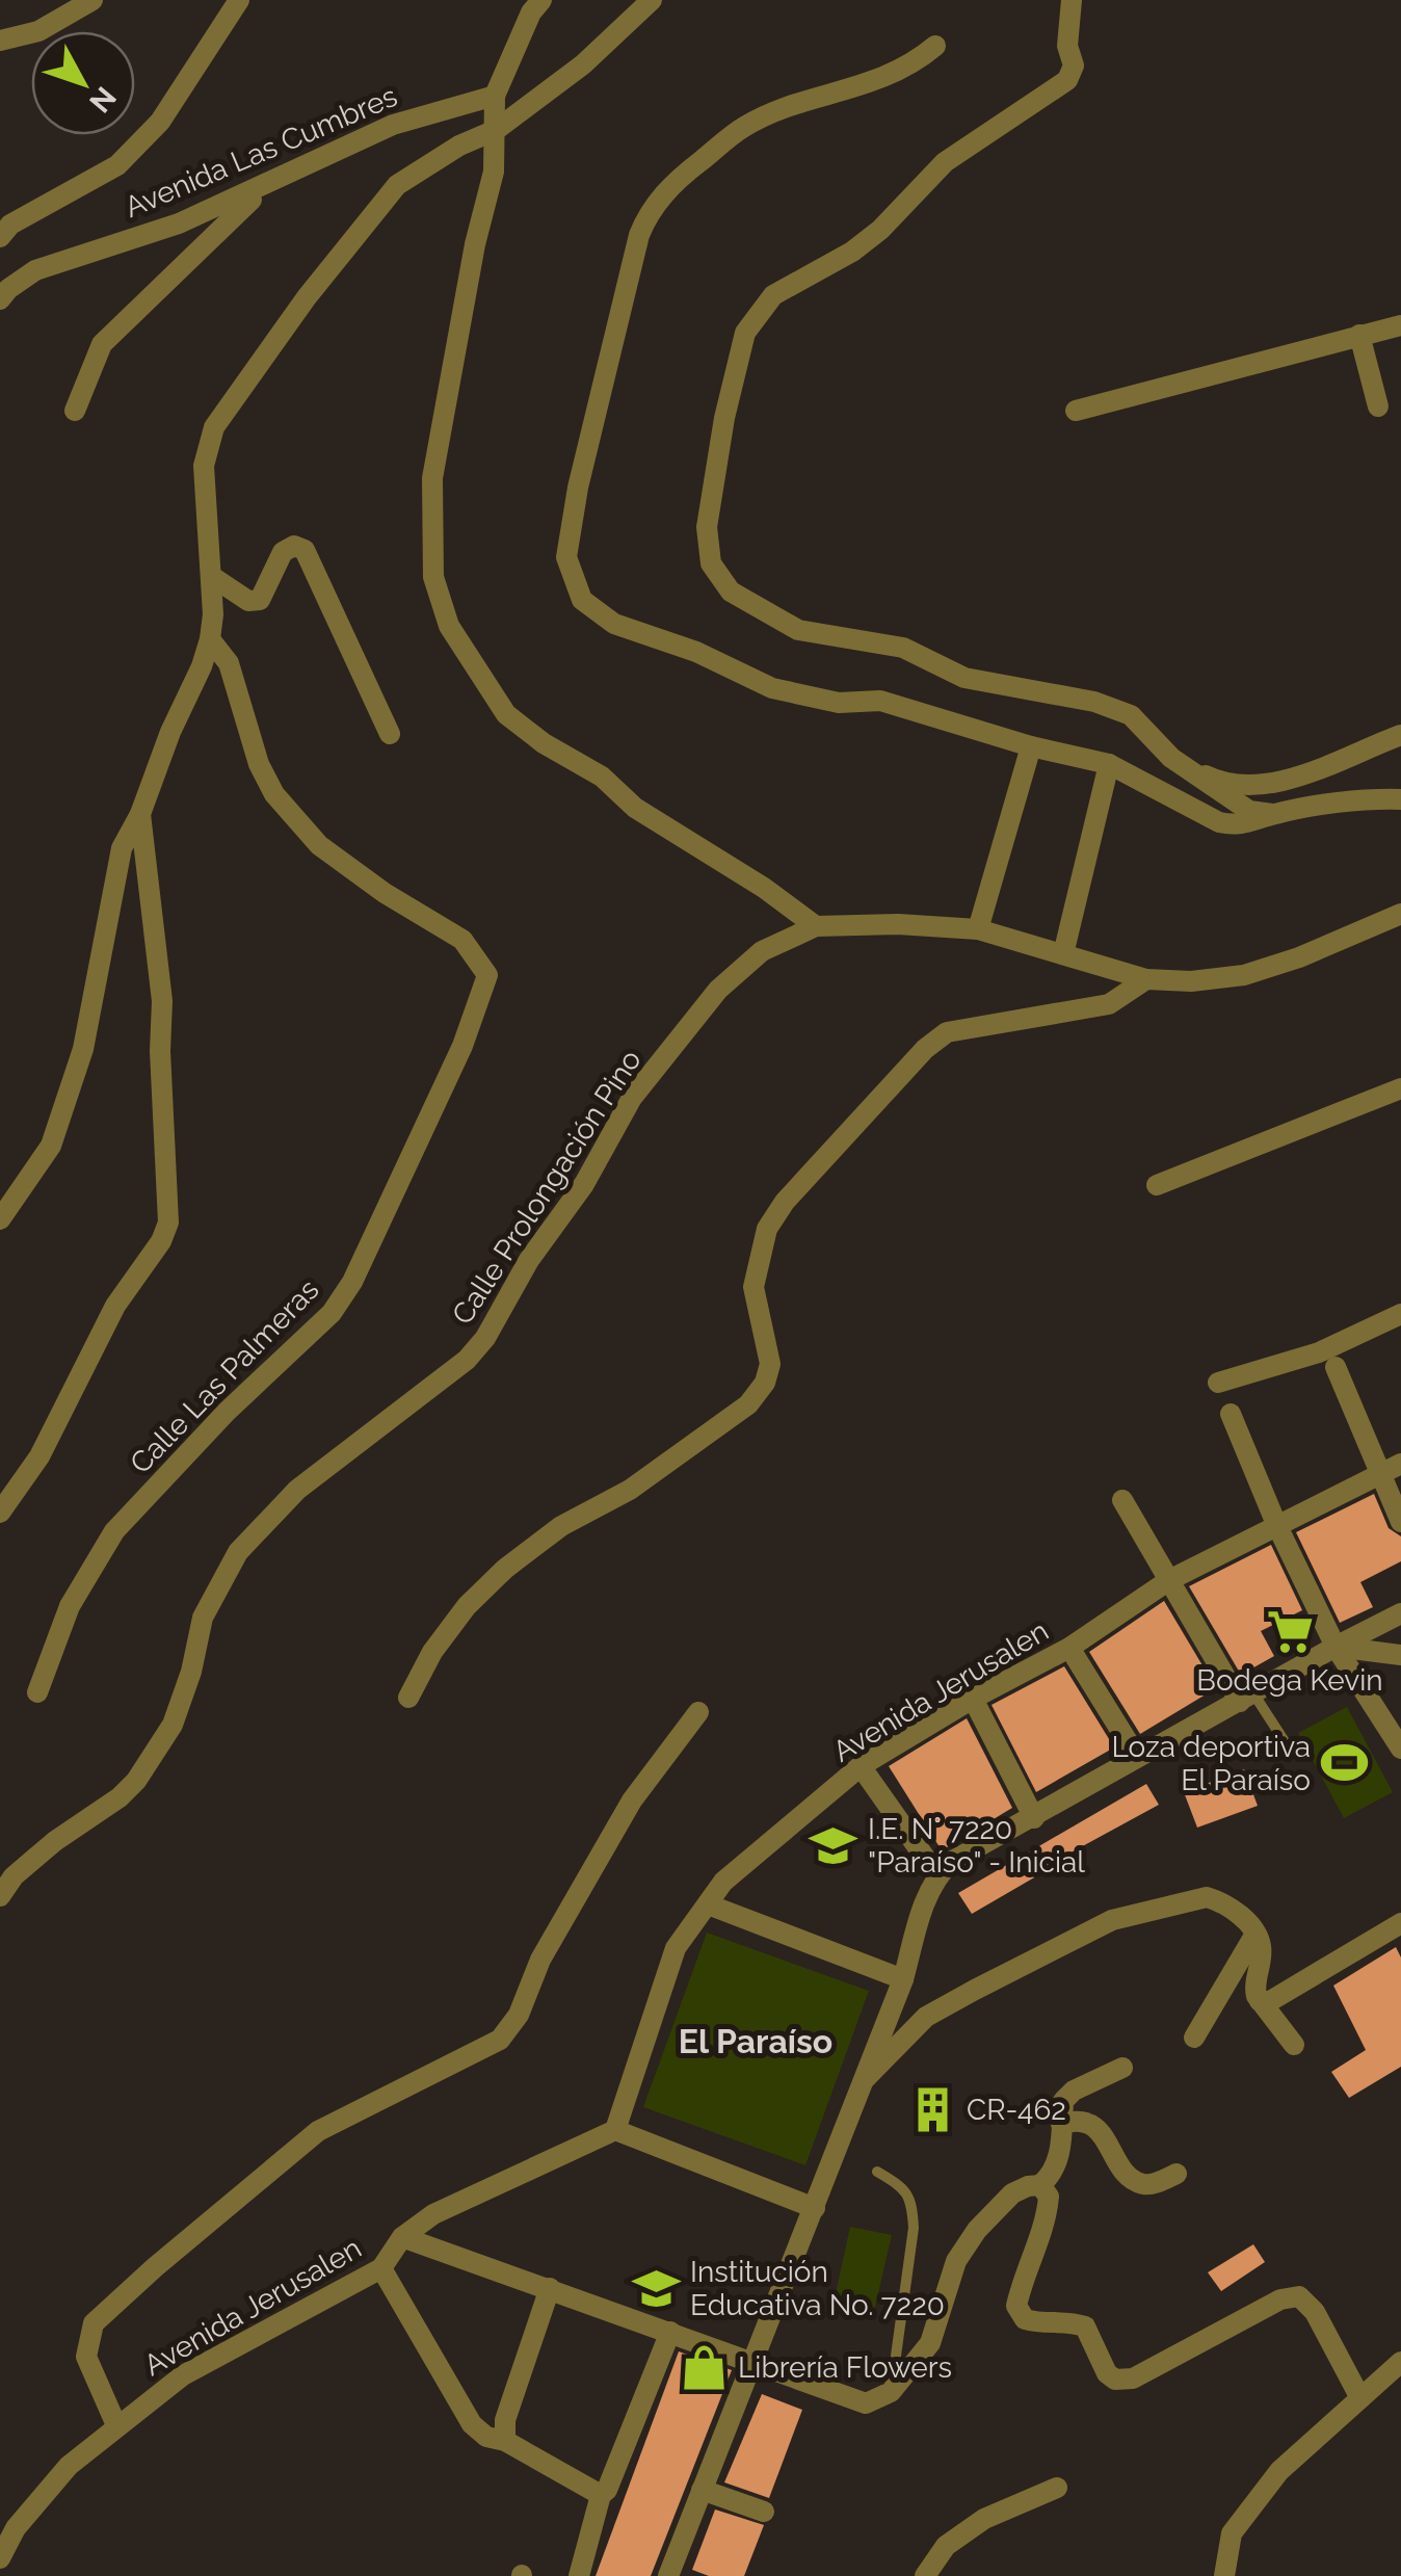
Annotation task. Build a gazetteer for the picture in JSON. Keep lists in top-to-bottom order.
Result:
{
  "streets": {
    "street": [
      "Avenida Las Cumbres",
      "Calle Prolongación Pino",
      "Calle Las Palmeras",
      "Avenida Jerusalen"
    ]
  },
  "districts": ["El Paraíso"],
  "places": {
    "supermarket": ["Bodega Kevin"],
    "sports": ["Loza deportiva El Paraíso"],
    "school or university": ["I.E. N° 7220 \"Paraíso\" - Inicial", "Institución Educativa No. 7220"],
    "building": ["CR-462"],
    "shop": ["Librería Flowers"]
  },
  "north": "bottom right"
}
